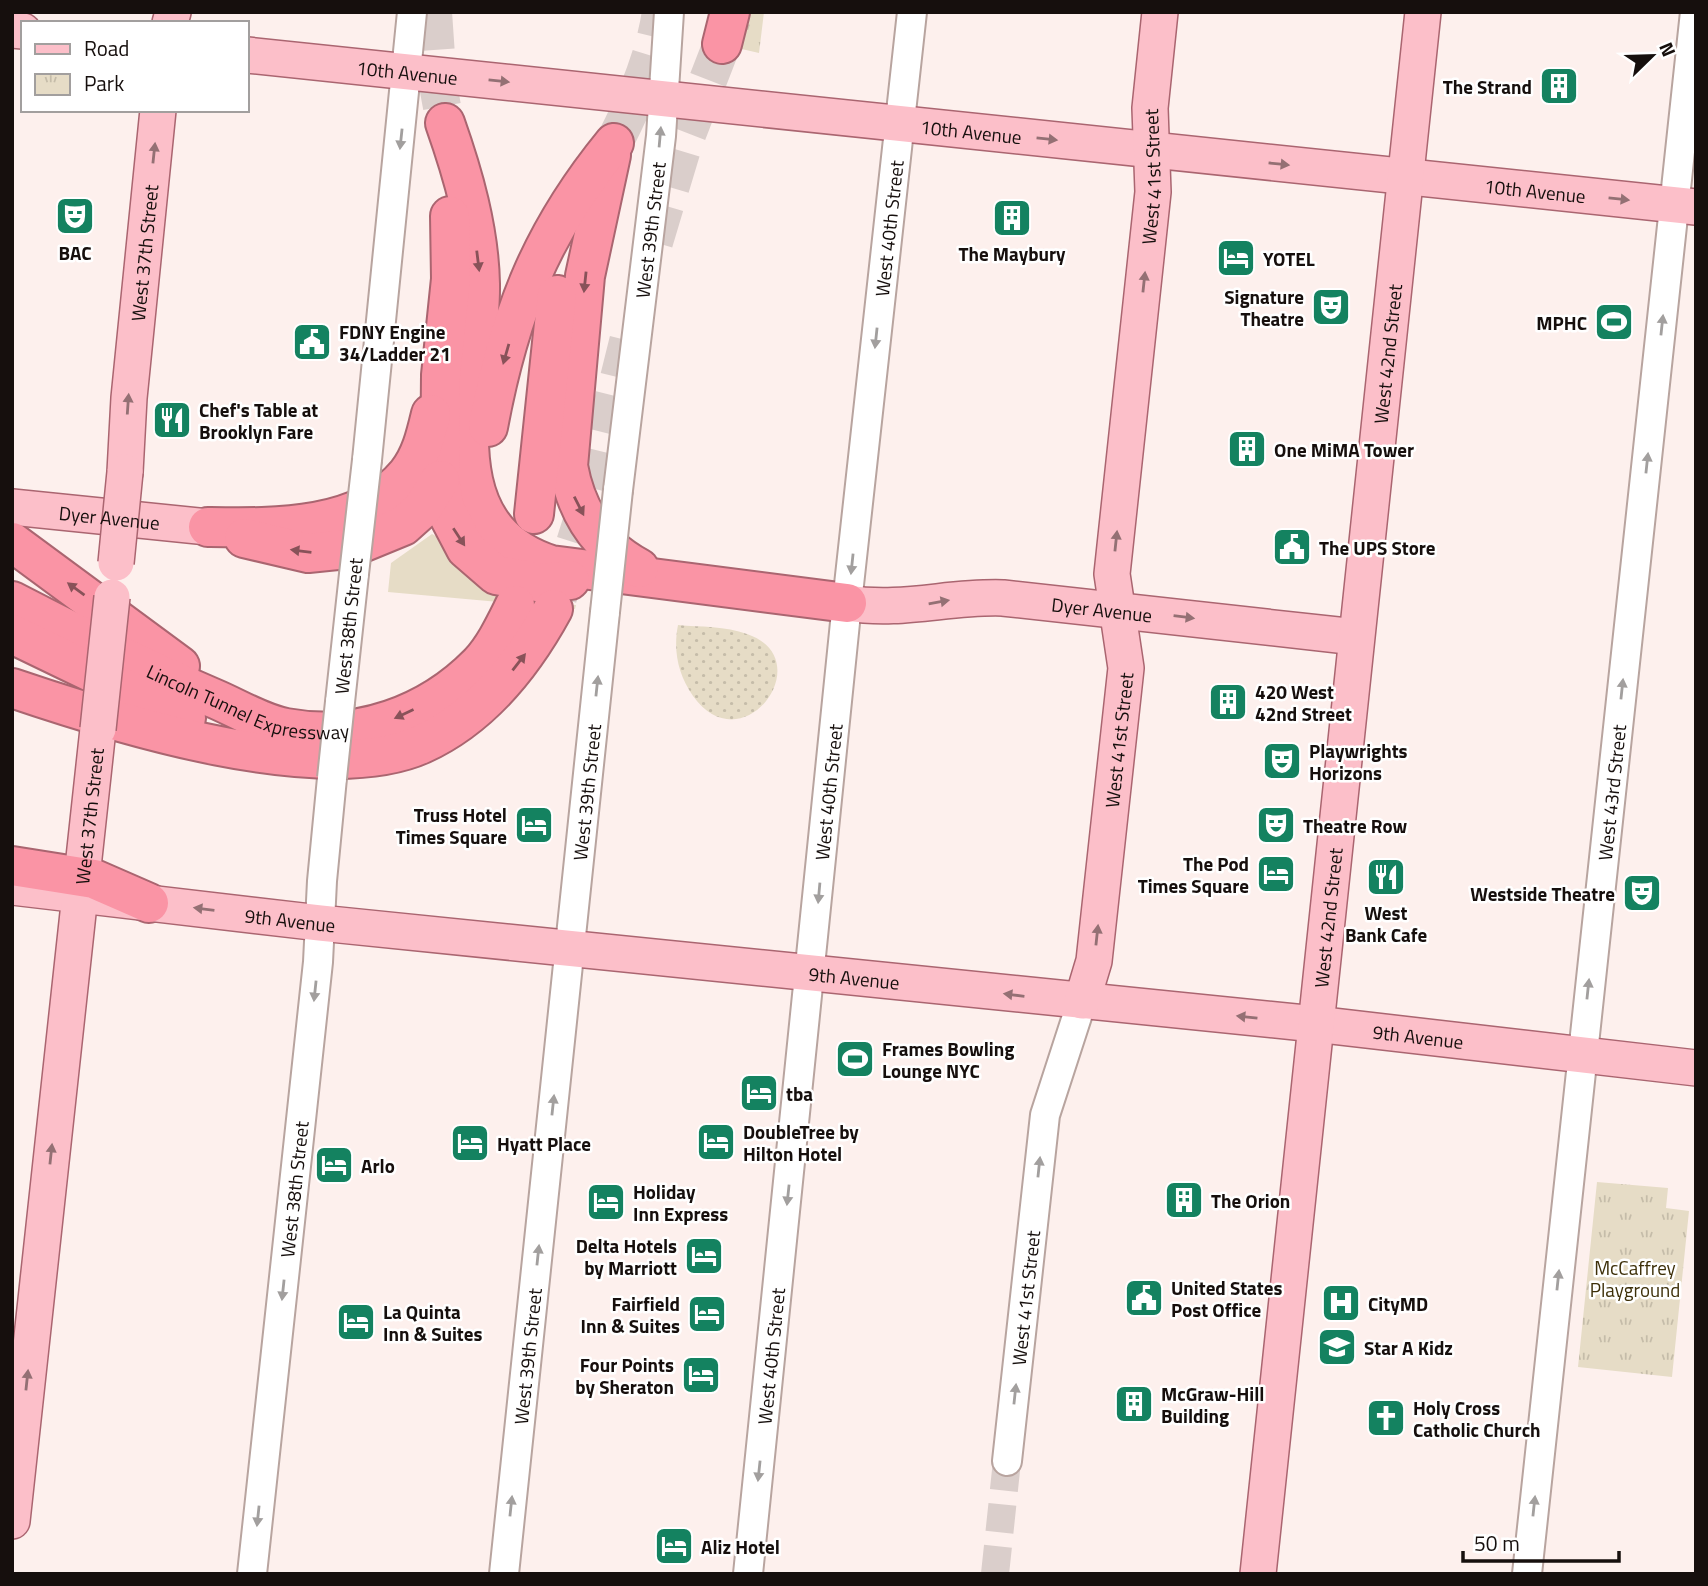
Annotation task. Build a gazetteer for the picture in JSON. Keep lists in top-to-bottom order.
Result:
{
  "streets": {
    "highway": ["Lincoln Tunnel Expressway"],
    "main road": [
      "10th Avenue",
      "West 41st Street",
      "West 37th Street",
      "West 42nd Street",
      "Dyer Avenue",
      "9th Avenue"
    ],
    "street": [
      "West 39th Street",
      "West 40th Street",
      "West 38th Street",
      "West 43rd Street"
    ]
  },
  "crossings": [
    ["10th Avenue", "West 41st Street"],
    ["10th Avenue", "West 39th Street"],
    ["10th Avenue", "West 40th Street"],
    ["10th Avenue", "West 42nd Street"],
    ["10th Avenue", "West 38th Street"],
    ["10th Avenue", "West 43rd Street"],
    ["West 41st Street", "Dyer Avenue"],
    ["West 41st Street", "9th Avenue"],
    ["West 39th Street", "9th Avenue"],
    ["West 40th Street", "Dyer Avenue"],
    ["West 40th Street", "9th Avenue"],
    ["West 42nd Street", "Dyer Avenue"],
    ["West 42nd Street", "9th Avenue"],
    ["West 38th Street", "9th Avenue"],
    ["West 43rd Street", "9th Avenue"]
  ],
  "one_way": [
    "10th Avenue",
    "West 41st Street",
    "West 39th Street",
    "West 40th Street",
    "West 37th Street",
    "Dyer Avenue",
    "West 38th Street",
    "West 43rd Street",
    "9th Avenue"
  ],
  "parks": ["McCaffrey Playground"],
  "places": {
    "building": [
      "The Strand",
      "The Maybury",
      "One MiMA Tower",
      "420 West 42nd Street",
      "The Orion",
      "McGraw-Hill Building"
    ],
    "theatre": [
      "BAC",
      "Signature Theatre",
      "Playwrights Horizons",
      "Theatre Row",
      "Westside Theatre"
    ],
    "hotel": [
      "YOTEL",
      "Truss Hotel Times Square",
      "The Pod Times Square",
      "tba",
      "DoubleTree by Hilton Hotel",
      "Hyatt Place",
      "Arlo",
      "Holiday Inn Express",
      "Delta Hotels by Marriott",
      "Fairfield Inn & Suites",
      "La Quinta Inn & Suites",
      "Four Points by Sheraton",
      "Aliz Hotel"
    ],
    "sports": ["MPHC", "Frames Bowling Lounge NYC"],
    "public building": ["FDNY Engine 34/Ladder 21", "The UPS Store", "United States Post Office"],
    "restaurant": ["Chef's Table at Brooklyn Fare", "West Bank Cafe"],
    "hospital": ["CityMD"],
    "school or university": ["Star A Kidz"],
    "church": ["Holy Cross Catholic Church"]
  },
  "legend": ["Road", "Park"],
  "scale_bar": "50 m",
  "north": "top right"
}
